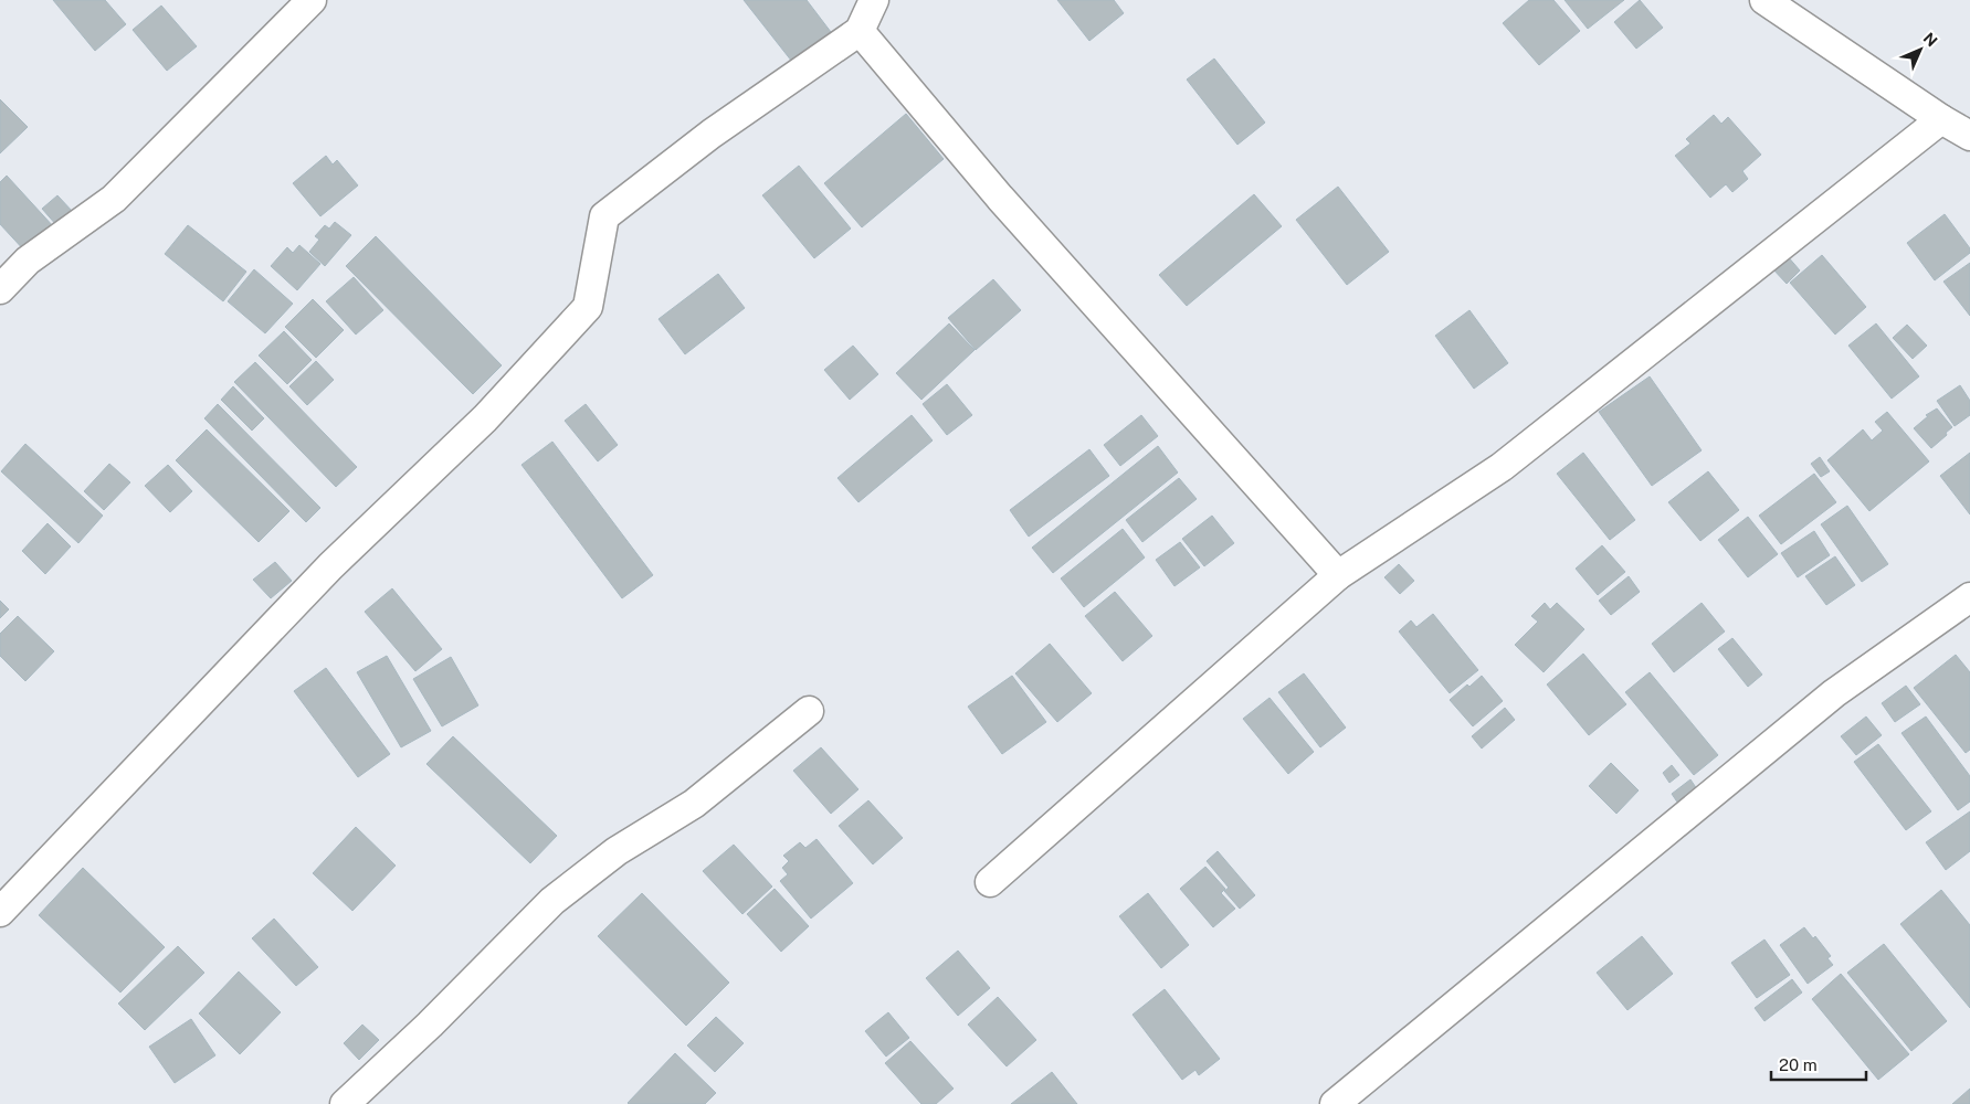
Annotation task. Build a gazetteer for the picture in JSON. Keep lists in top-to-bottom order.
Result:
{
  "scale_bar": "20 m",
  "north": "top right"
}
